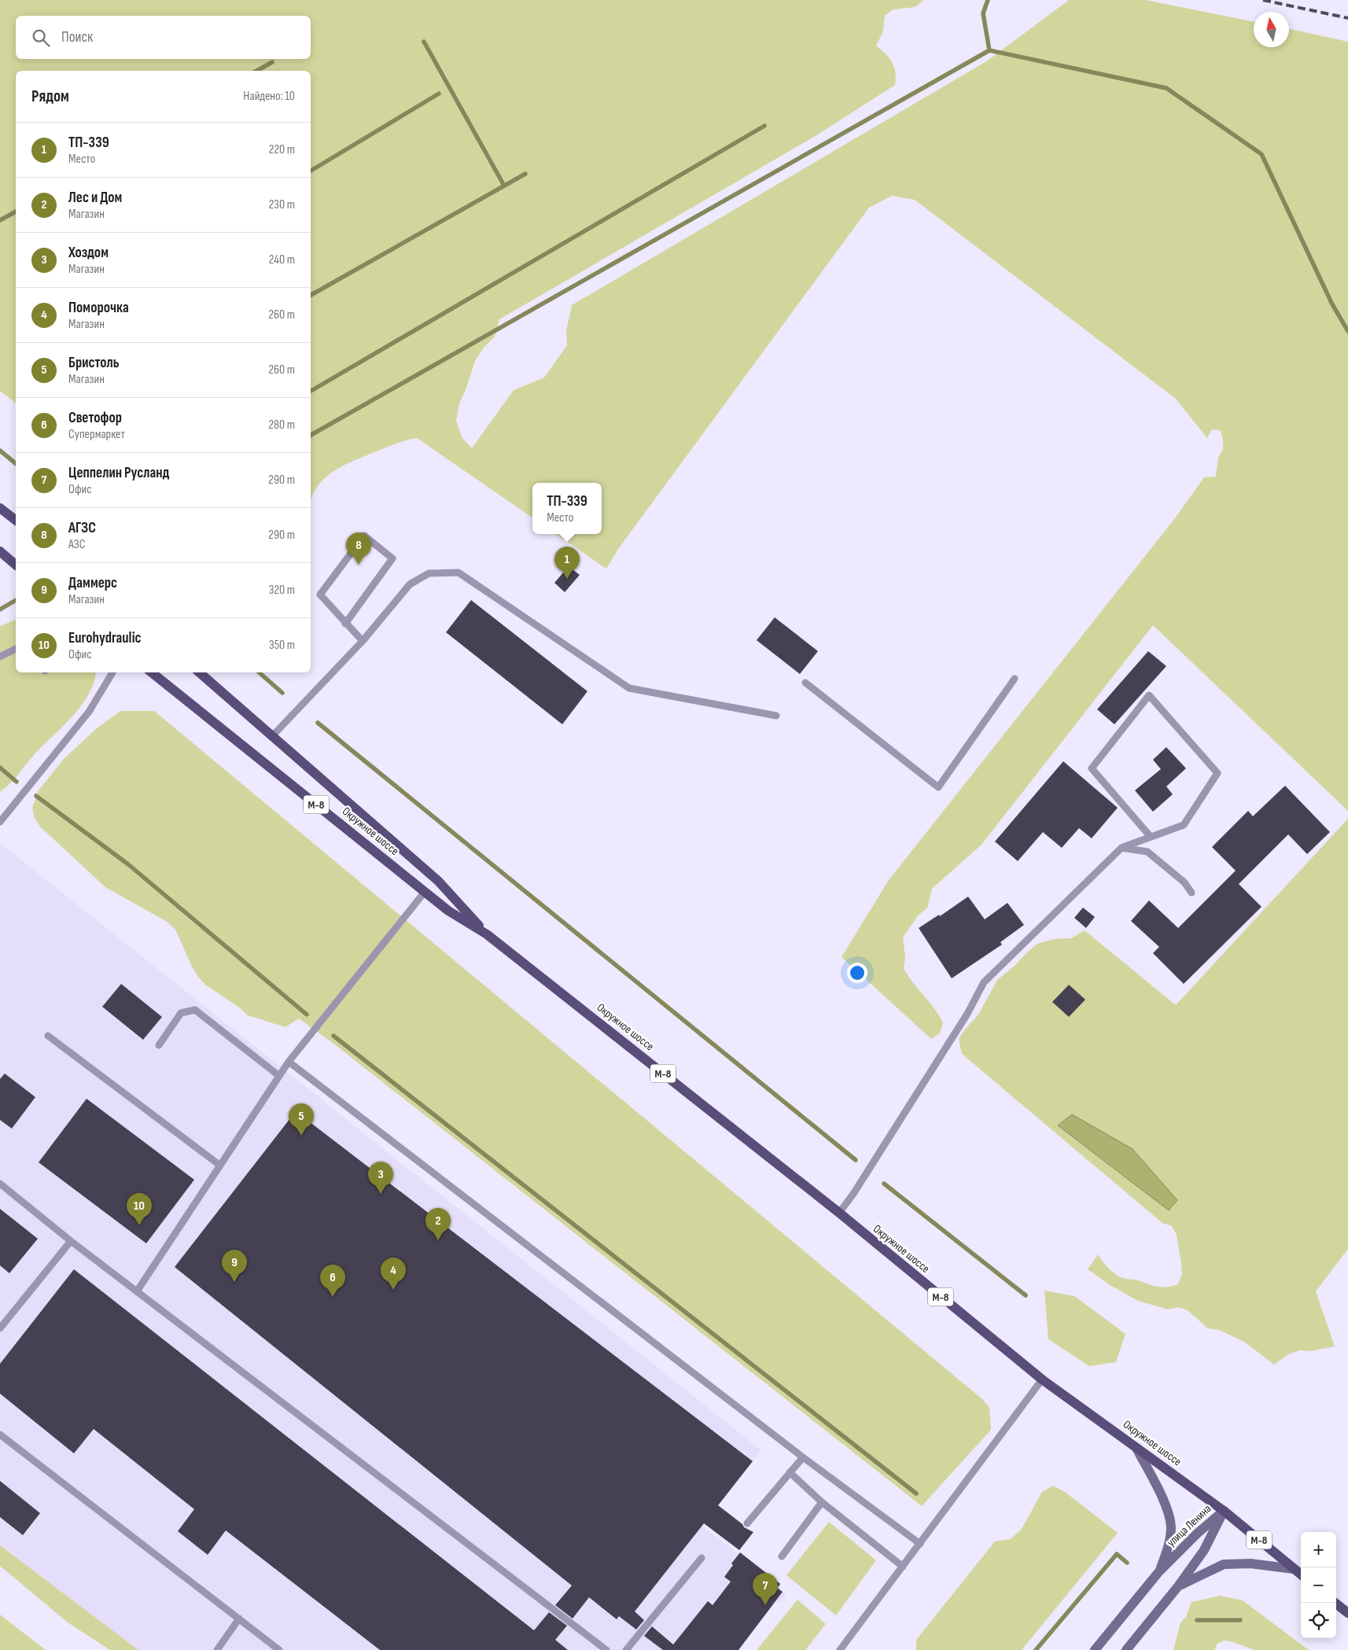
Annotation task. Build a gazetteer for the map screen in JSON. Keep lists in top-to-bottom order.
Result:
{
  "streets": {
    "main road": ["М-8", "Окружное шоссе", "улица Ленина"]
  },
  "crossings": [
    ["Окружное шоссе", "улица Ленина"]
  ],
  "north": "top",
  "page": {
    "search": "Поиск",
    "heading": ["Рядом", "Найдено: 10"],
    "list": [
      {
        "mark": "1",
        "name": "ТП-339",
        "note": "Место",
        "value": "220 m"
      },
      {
        "mark": "2",
        "name": "Лес и Дом",
        "note": "Магазин",
        "value": "230 m"
      },
      {
        "mark": "3",
        "name": "Хоздом",
        "note": "Магазин",
        "value": "240 m"
      },
      {
        "mark": "4",
        "name": "Поморочка",
        "note": "Магазин",
        "value": "260 m"
      },
      {
        "mark": "5",
        "name": "Бристоль",
        "note": "Магазин",
        "value": "260 m"
      },
      {
        "mark": "6",
        "name": "Светофор",
        "note": "Супермаркет",
        "value": "280 m"
      },
      {
        "mark": "7",
        "name": "Цеппелин Русланд",
        "note": "Офис",
        "value": "290 m"
      },
      {
        "mark": "8",
        "name": "АГЗС",
        "note": "АЗС",
        "value": "290 m"
      },
      {
        "mark": "9",
        "name": "Даммерс",
        "note": "Магазин",
        "value": "320 m"
      },
      {
        "mark": "10",
        "name": "Eurohydraulic",
        "note": "Офис",
        "value": "350 m"
      }
    ],
    "popup": ["ТП-339", "Место"],
    "pins": [
      "8",
      "1",
      "5",
      "3",
      "10",
      "2",
      "9",
      "4",
      "6",
      "7"
    ],
    "map_buttons": ["+", "−"]
  }
}
